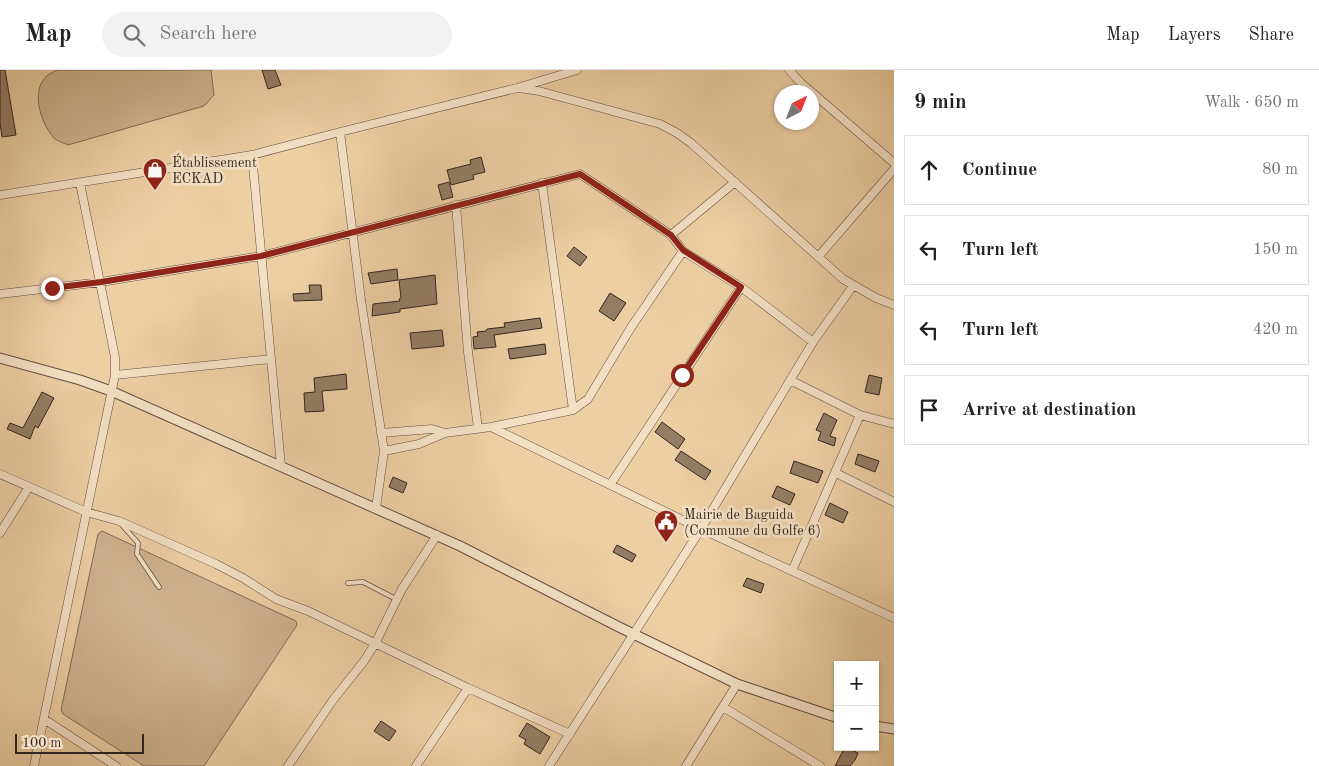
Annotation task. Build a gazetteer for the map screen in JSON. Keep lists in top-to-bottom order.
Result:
{
  "places": {
    "shop": ["Établissement ECKAD"],
    "public building": ["Mairie de Baguida (Commune du Golfe 6)"]
  },
  "scale_bar": "100 m",
  "north": "top right",
  "page": {
    "header": "Map",
    "search": "Search here",
    "nav": ["Map", "Layers", "Share"],
    "heading": ["9 min", "Walk · 650 m"],
    "list": [
      ["Continue", "80 m"],
      ["Turn left", "150 m"],
      ["Turn left", "420 m"],
      "Arrive at destination"
    ],
    "map_buttons": ["+", "−"],
    "scale": "100 m"
  }
}
